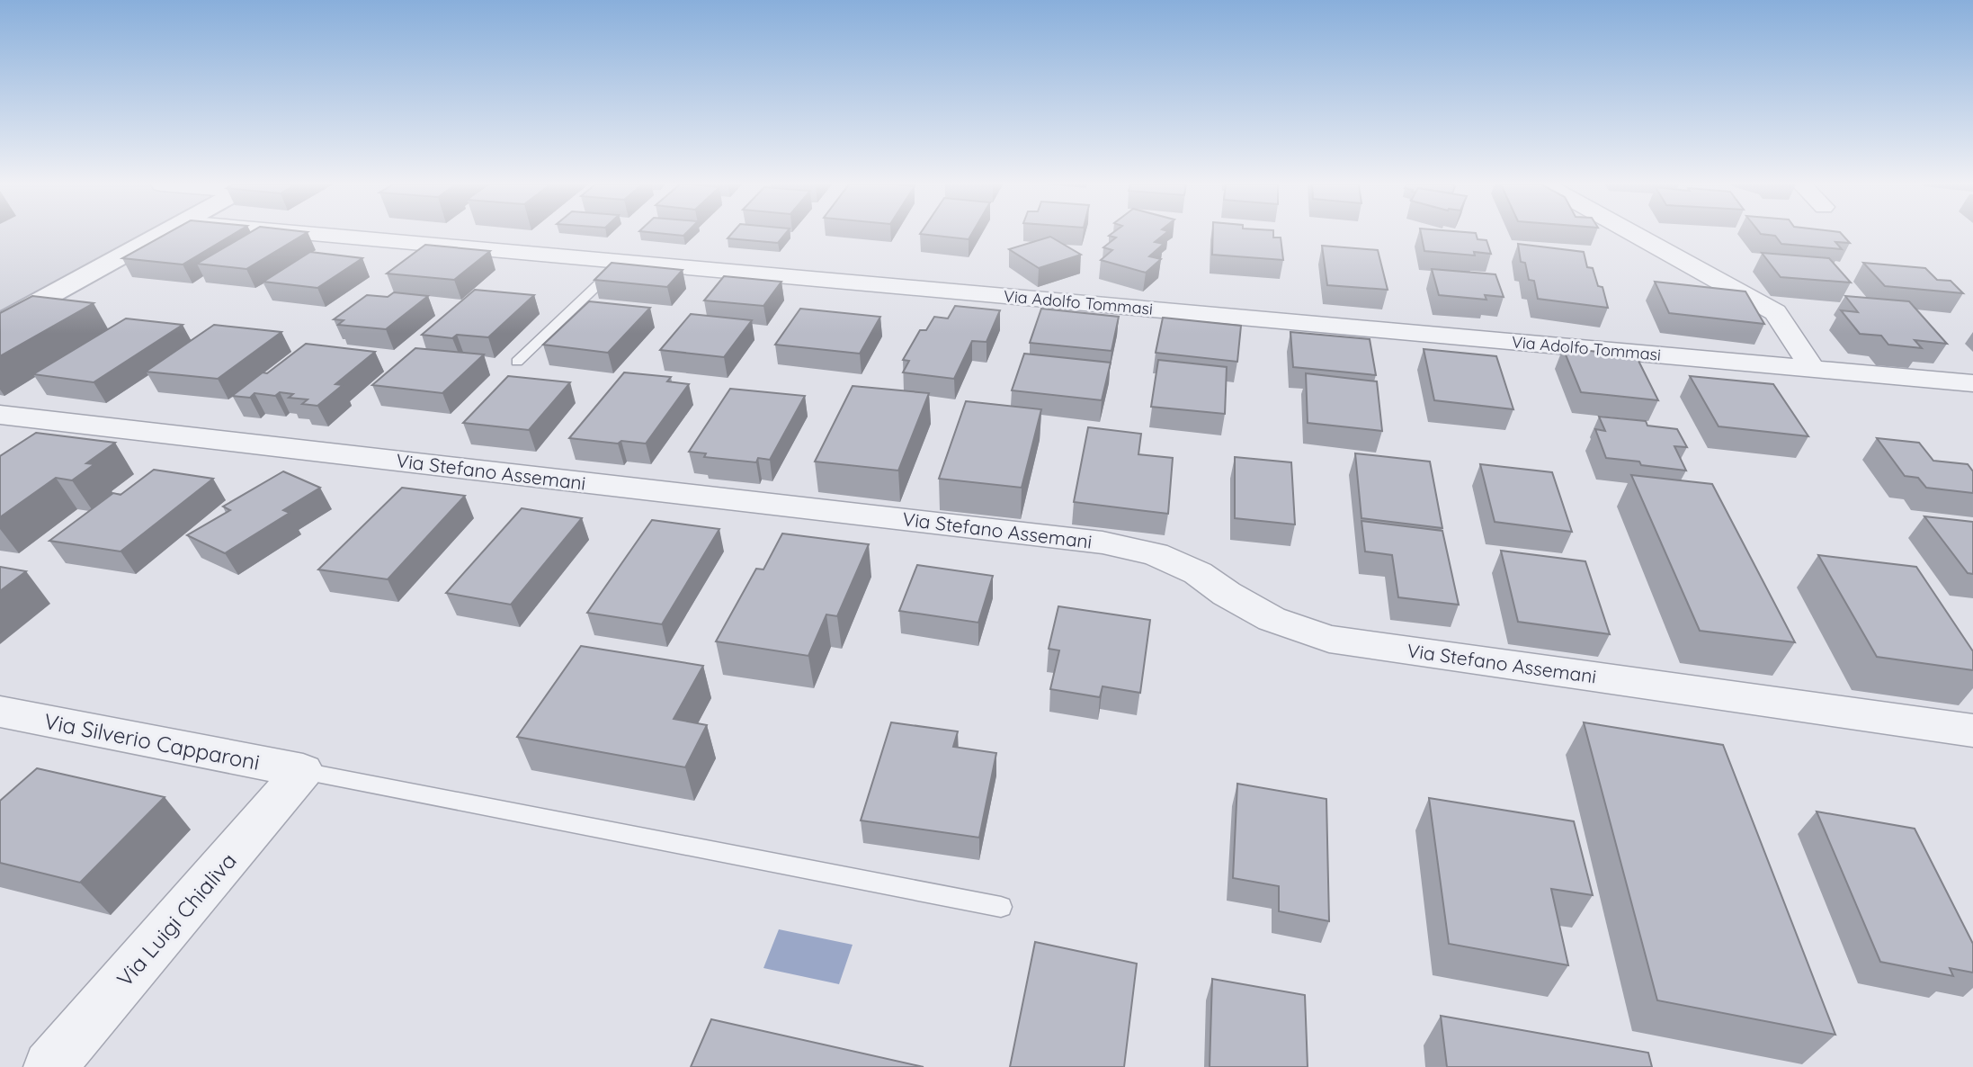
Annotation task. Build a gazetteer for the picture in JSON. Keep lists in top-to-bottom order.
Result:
{
  "streets": {
    "street": [
      "Via Adolfo Tommasi",
      "Via Stefano Assemani",
      "Via Silverio Capparoni",
      "Via Luigi Chialiva"
    ]
  },
  "crossings": [
    ["Via Silverio Capparoni", "Via Luigi Chialiva"]
  ]
}
